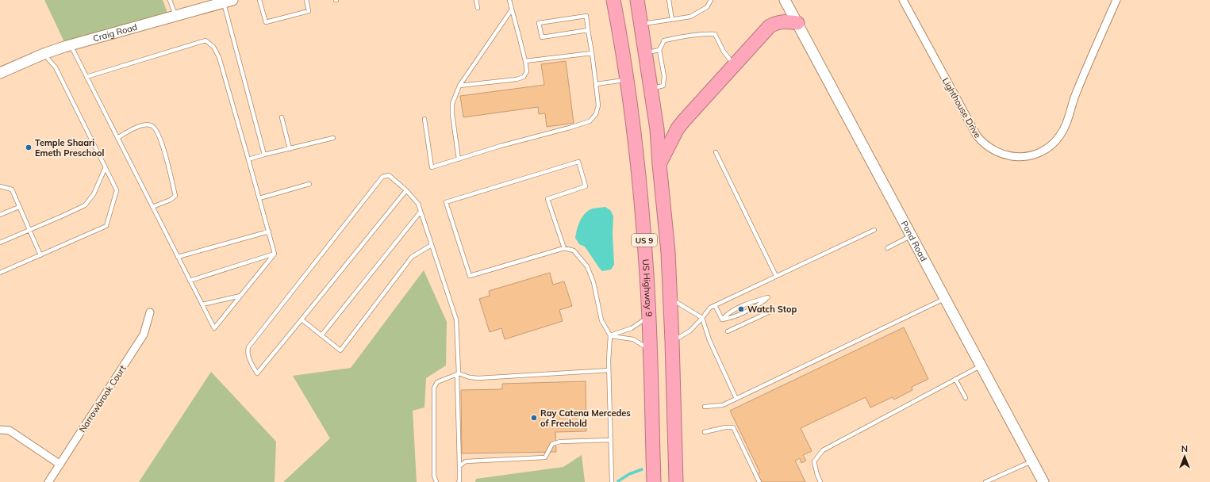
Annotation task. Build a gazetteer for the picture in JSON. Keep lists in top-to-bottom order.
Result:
{
  "streets": {
    "highway": ["US 9", "US Highway 9"],
    "street": [
      "Craig Road",
      "Lighthouse Drive",
      "Pond Road",
      "Narrowbrook Court"
    ]
  },
  "places": ["Temple Shaari Emeth Preschool", "Watch Stop", "Ray Catena Mercedes of Freehold"],
  "north": "top"
}
